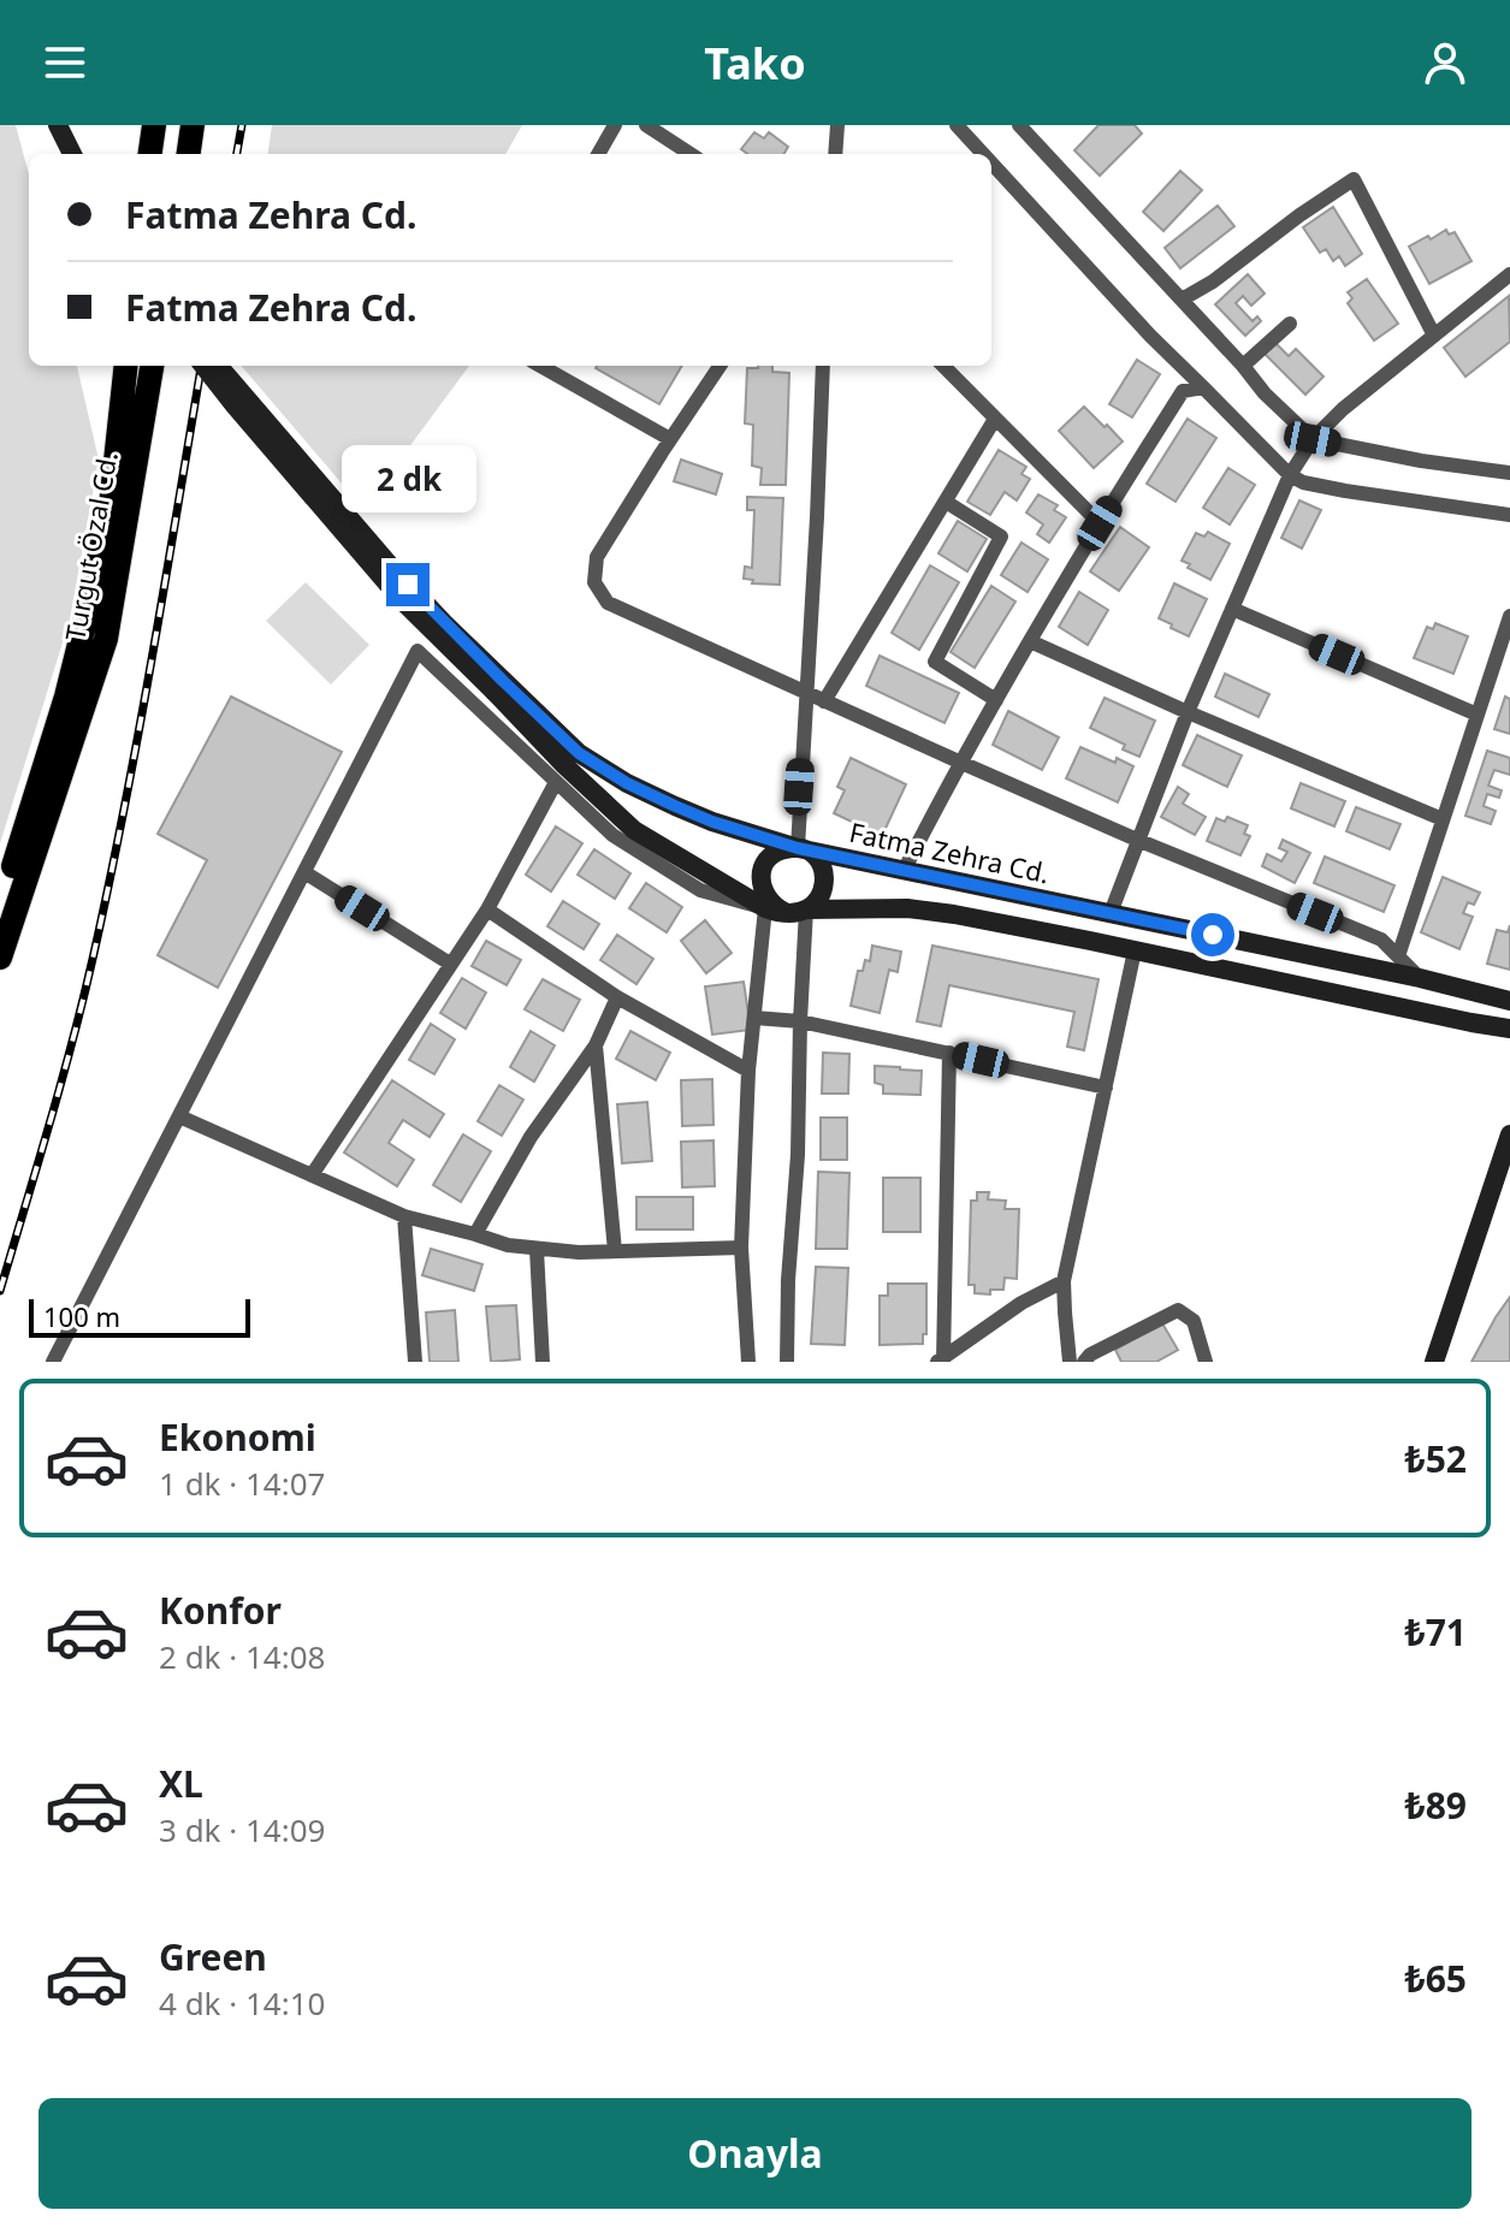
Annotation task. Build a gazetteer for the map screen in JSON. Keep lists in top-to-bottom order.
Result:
{
  "streets": {
    "main road": ["Turgut Özal Cd.", "Fatma Zehra Cd."]
  },
  "scale_bar": "100 m",
  "page": {
    "header": "Tako",
    "banner": ["Fatma Zehra Cd.", "Fatma Zehra Cd."],
    "bubble": "2 dk",
    "scale": "100 m",
    "list": [
      {
        "name": "Ekonomi",
        "note": "1 dk · 14:07",
        "value": "₺52"
      },
      {
        "name": "Konfor",
        "note": "2 dk · 14:08",
        "value": "₺71"
      },
      {
        "name": "XL",
        "note": "3 dk · 14:09",
        "value": "₺89"
      },
      {
        "name": "Green",
        "note": "4 dk · 14:10",
        "value": "₺65"
      }
    ],
    "buttons": "Onayla"
  }
}
